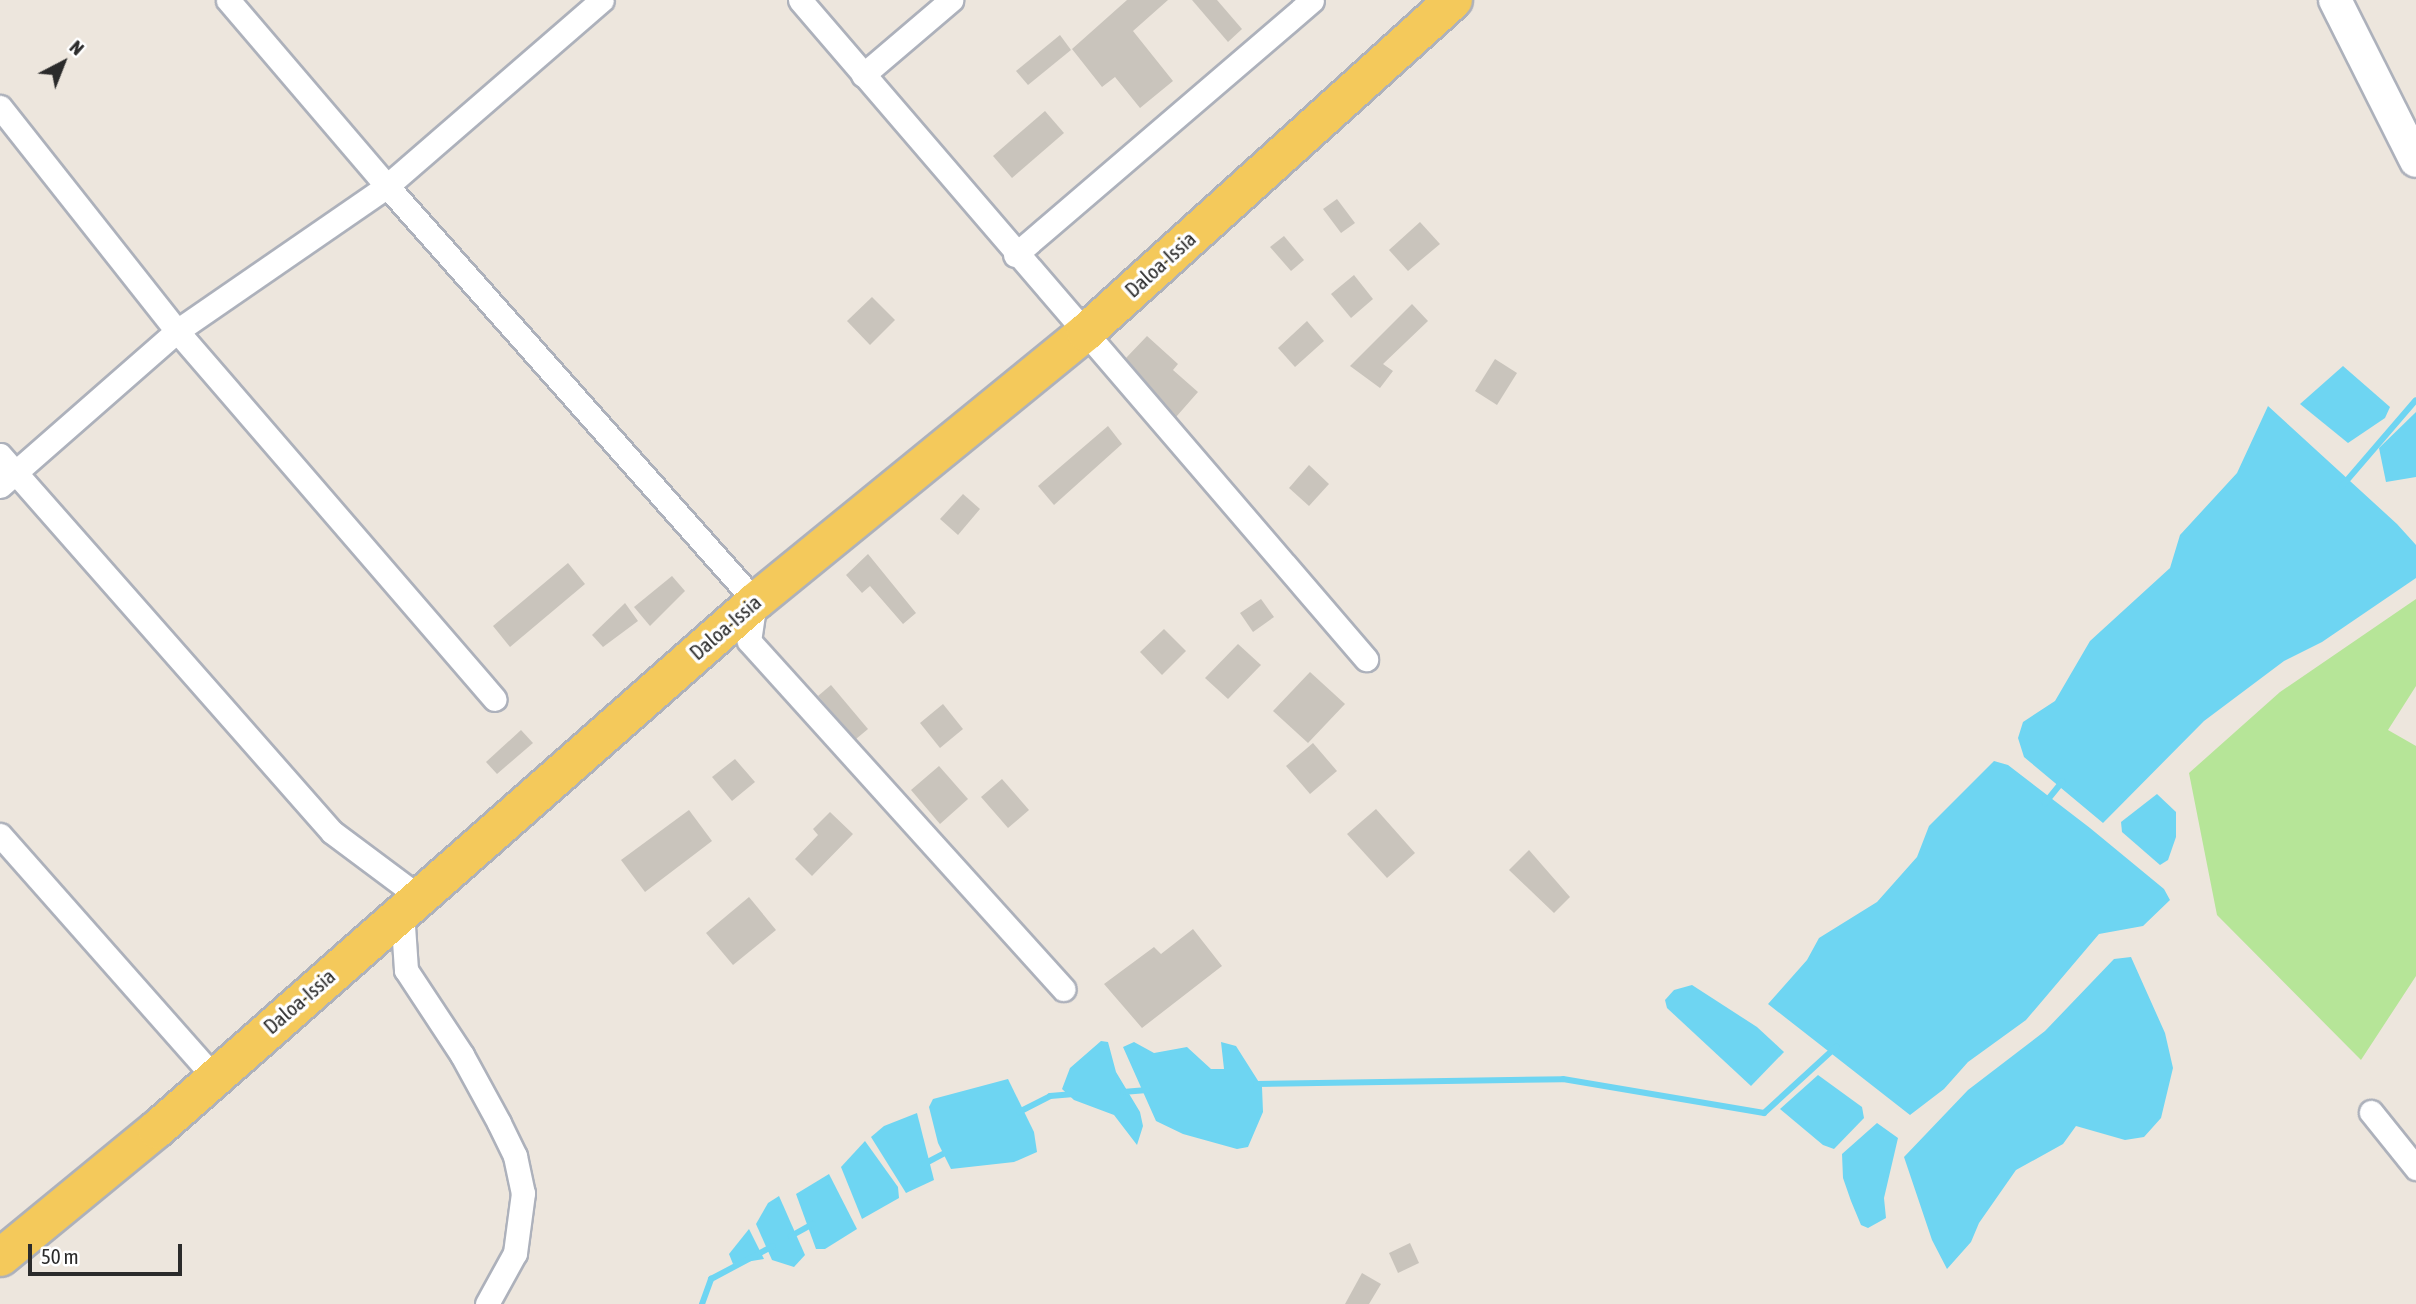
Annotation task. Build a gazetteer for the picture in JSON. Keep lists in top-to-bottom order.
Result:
{
  "streets": {
    "main road": ["Daloa-Issia"]
  },
  "scale_bar": "50 m",
  "north": "top right"
}
